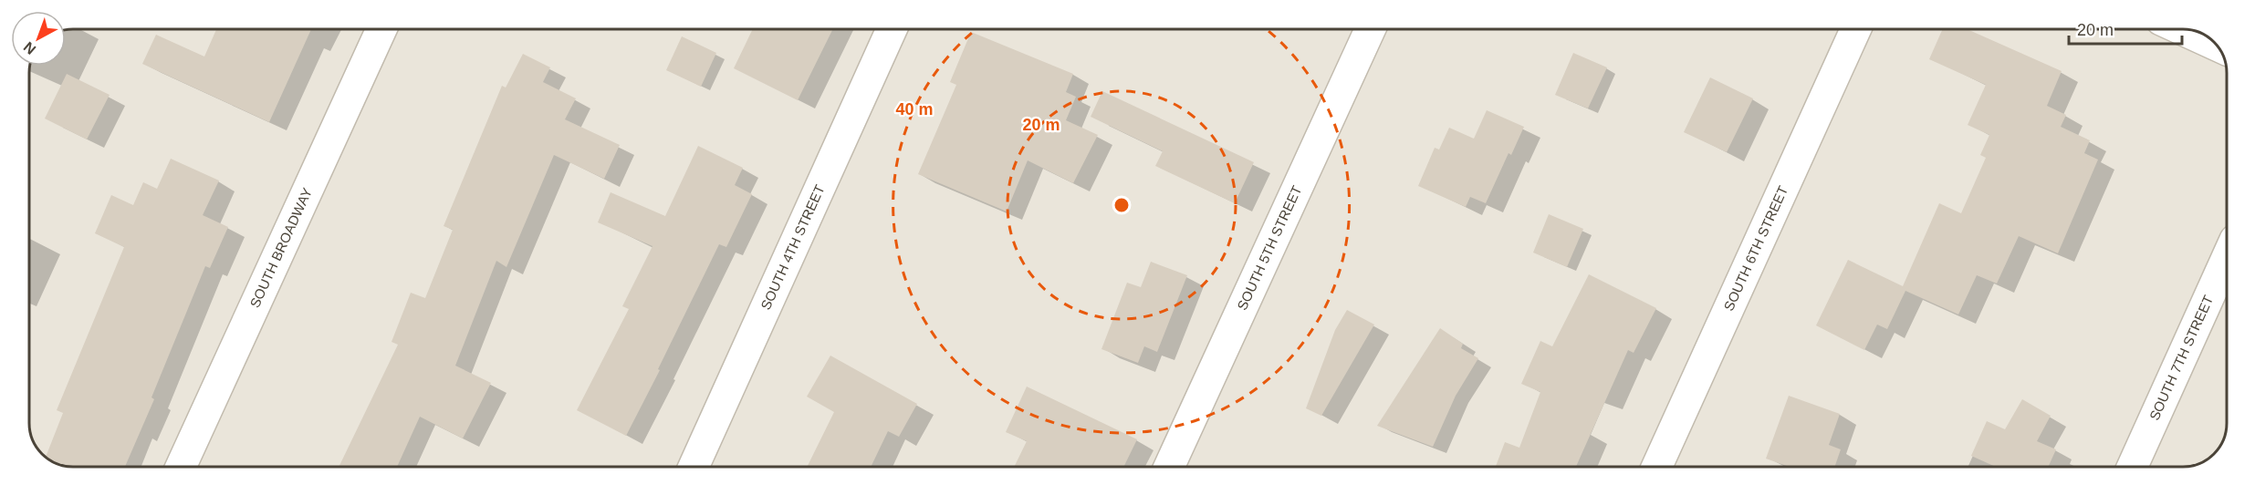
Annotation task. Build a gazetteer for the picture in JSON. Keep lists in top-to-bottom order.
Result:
{
  "streets": {
    "street": [
      "SOUTH BROADWAY",
      "SOUTH 4TH STREET",
      "SOUTH 5TH STREET",
      "SOUTH 6TH STREET",
      "SOUTH 7TH STREET"
    ]
  },
  "scale_bar": "20 m",
  "north": "bottom left",
  "rings": ["40 m", "20 m"]
}
